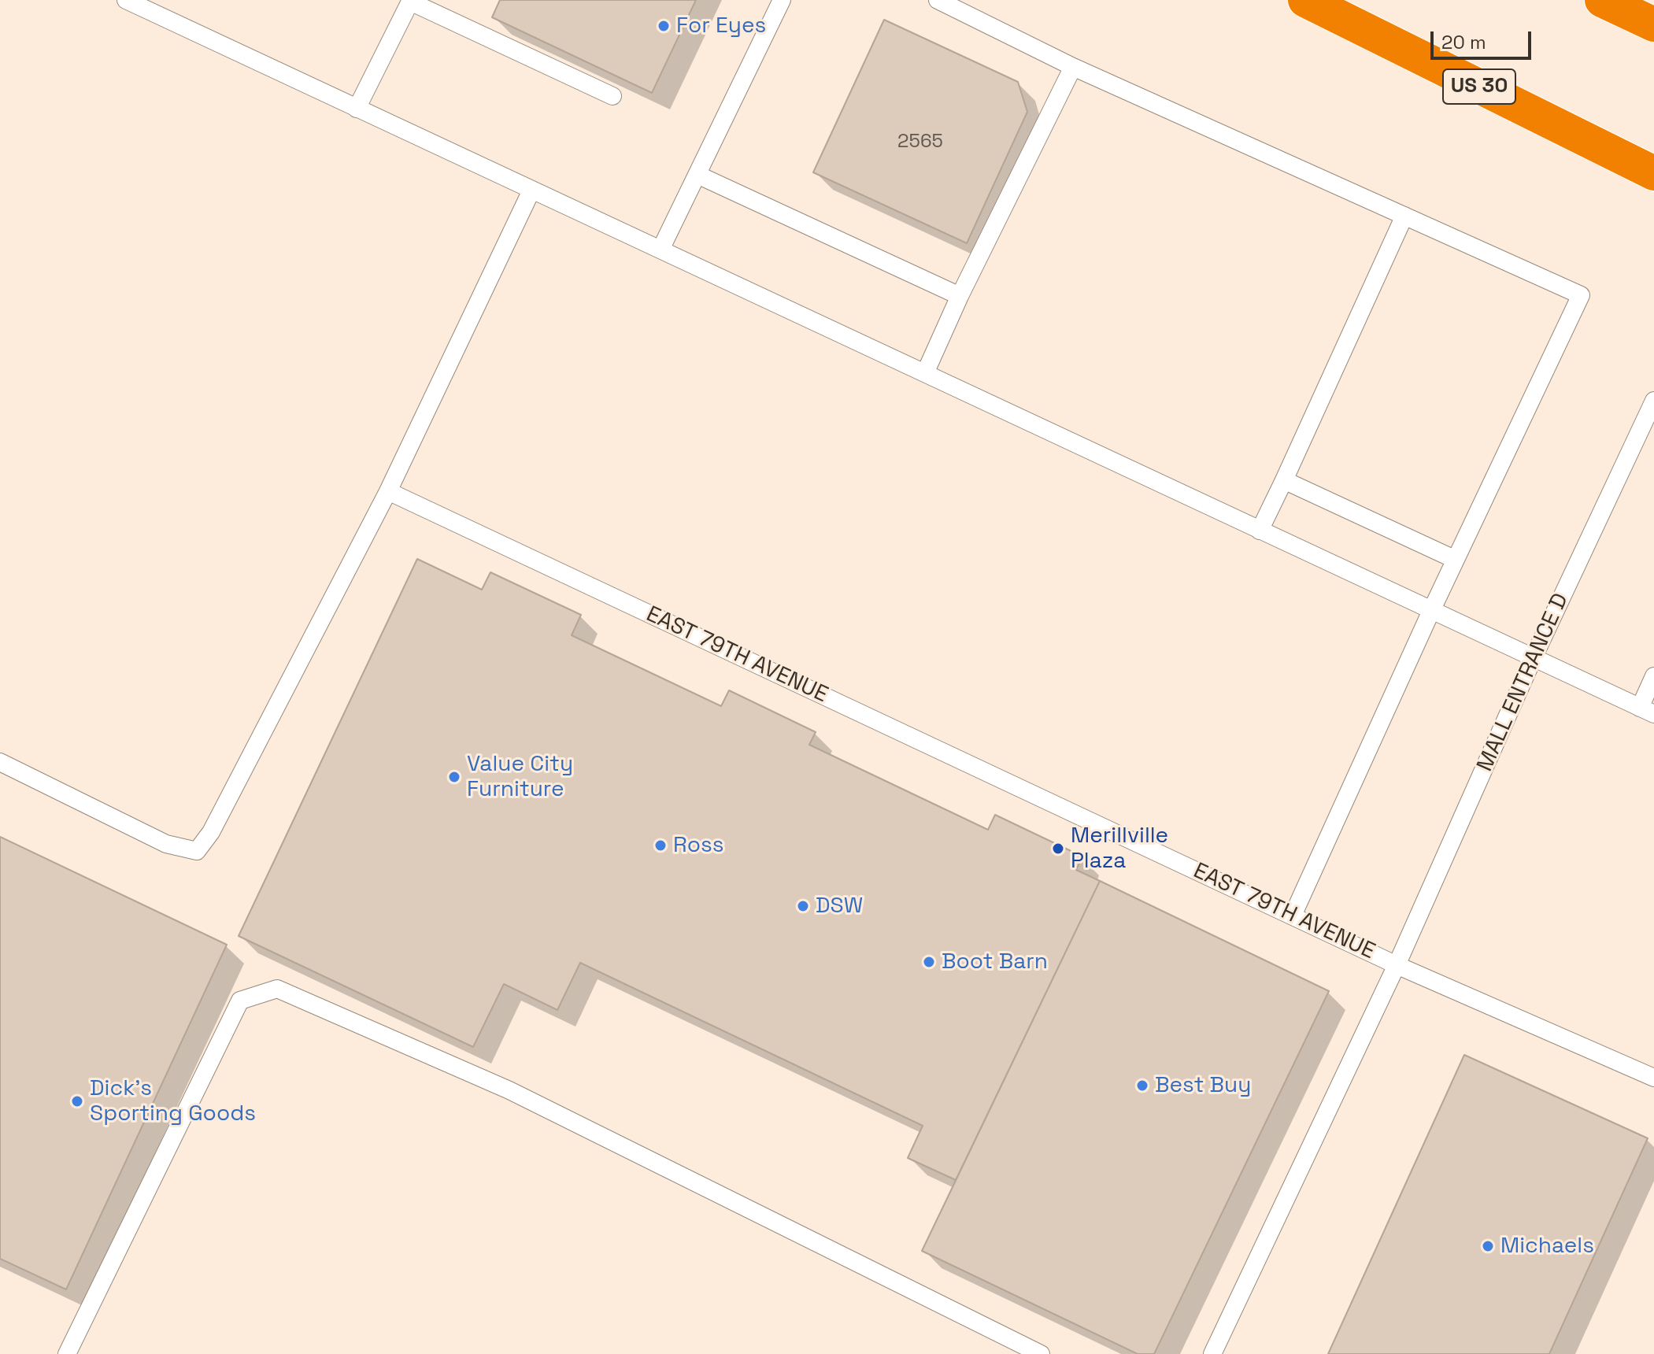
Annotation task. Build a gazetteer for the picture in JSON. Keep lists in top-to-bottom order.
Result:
{
  "streets": {
    "highway": ["US 30"],
    "lane": ["EAST 79TH AVENUE", "MALL ENTRANCE D"]
  },
  "crossings": [
    ["EAST 79TH AVENUE", "MALL ENTRANCE D"]
  ],
  "places": [
    "For Eyes",
    "Value City Furniture",
    "Ross",
    "Merillville Plaza",
    "DSW",
    "Boot Barn",
    "Best Buy",
    "Dick's Sporting Goods",
    "Michaels"
  ],
  "house_numbers": ["2565"],
  "scale_bar": "20 m"
}
